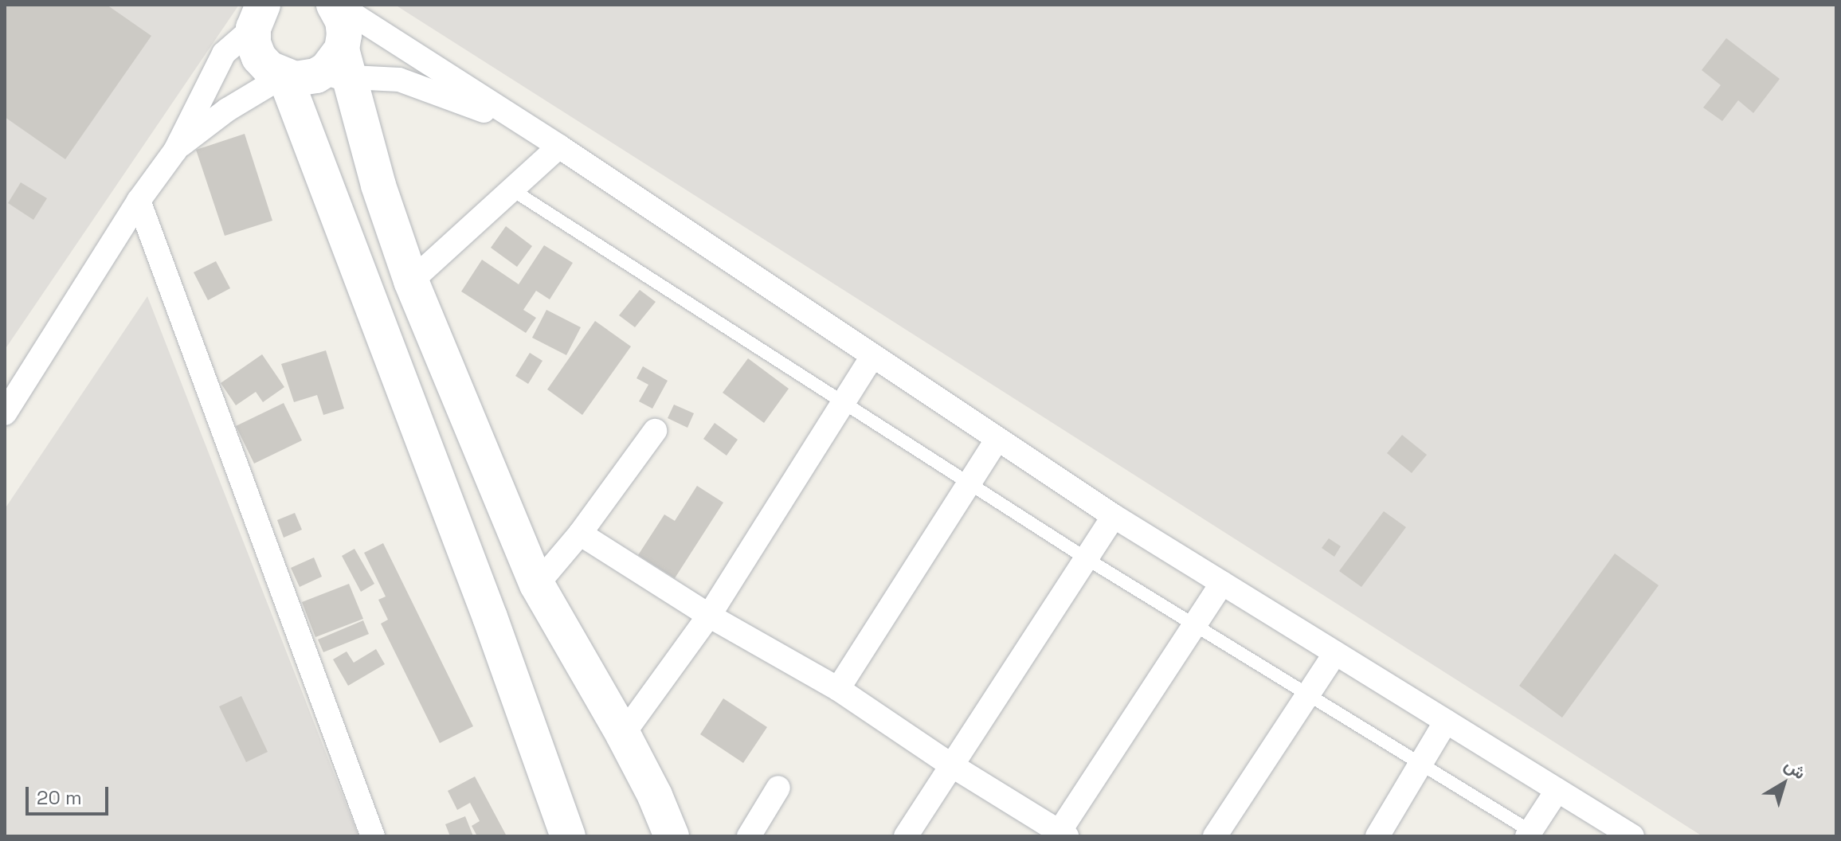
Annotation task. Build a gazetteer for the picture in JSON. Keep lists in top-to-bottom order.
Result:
{
  "scale_bar": "20 m",
  "north": "top right"
}
